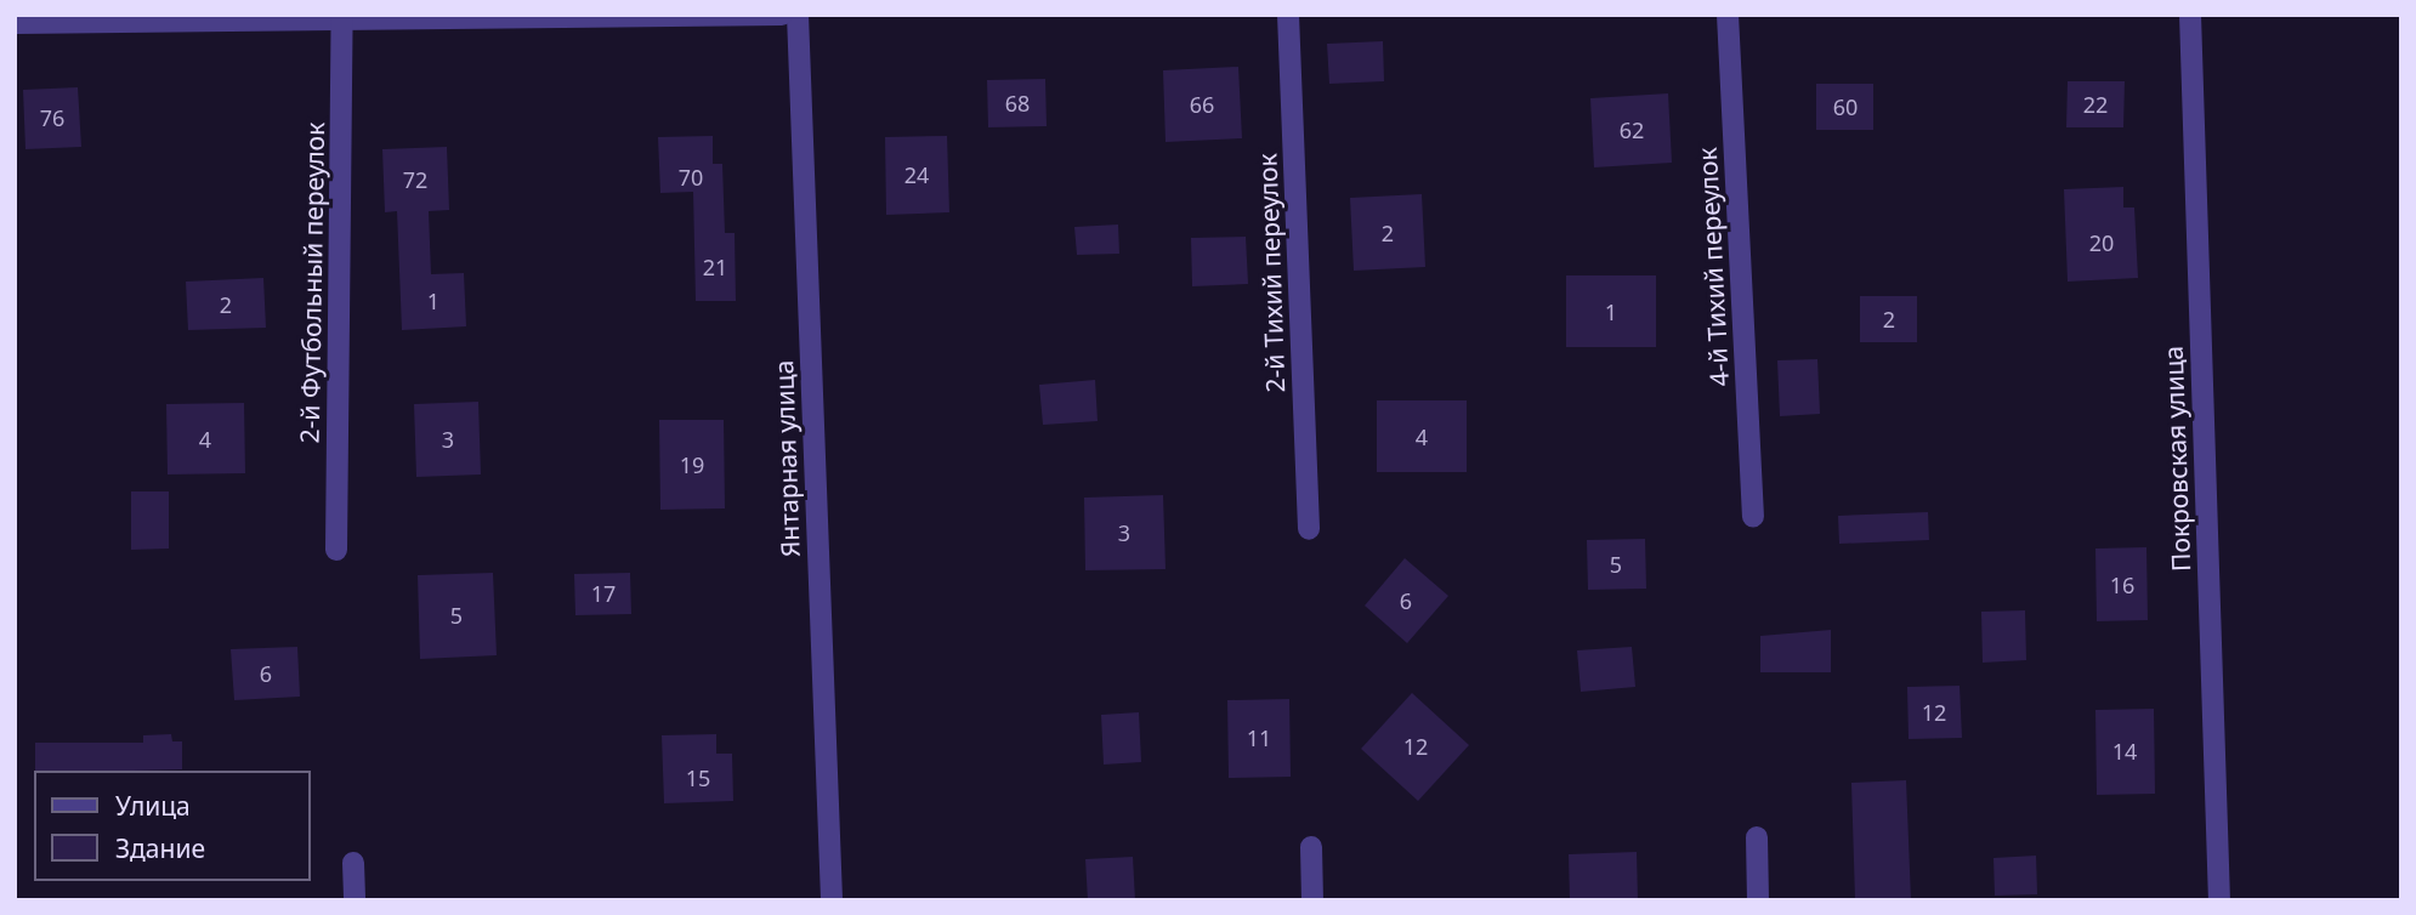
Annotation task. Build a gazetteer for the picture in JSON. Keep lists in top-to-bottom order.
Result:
{
  "streets": {
    "street": [
      "4-й Тихий переулок",
      "2-й Тихий переулок",
      "2-й Футбольный переулок",
      "Янтарная улица",
      "Покровская улица"
    ]
  },
  "house_numbers": [
    "68",
    "66",
    "22",
    "60",
    "76",
    "62",
    "24",
    "70",
    "72",
    "2",
    "20",
    "21",
    "1",
    "2",
    "1",
    "2",
    "4",
    "4",
    "3",
    "19",
    "3",
    "5",
    "16",
    "17",
    "6",
    "5",
    "6",
    "12",
    "11",
    "12",
    "14",
    "15"
  ],
  "legend": ["Улица", "Здание"]
}
